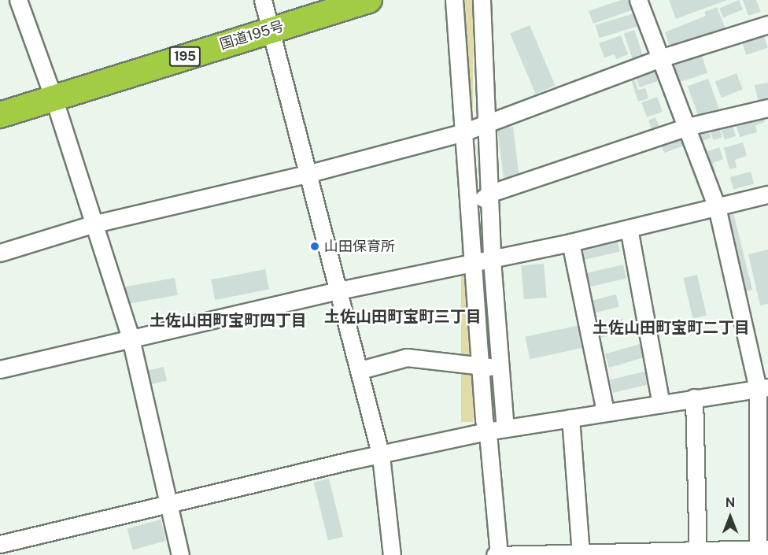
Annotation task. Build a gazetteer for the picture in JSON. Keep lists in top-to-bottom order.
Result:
{
  "streets": {
    "highway": ["国道195号", "195"]
  },
  "districts": ["土佐山田町宝町三丁目", "土佐山田町宝町四丁目", "土佐山田町宝町二丁目"],
  "places": ["山田保育所"],
  "north": "top"
}
